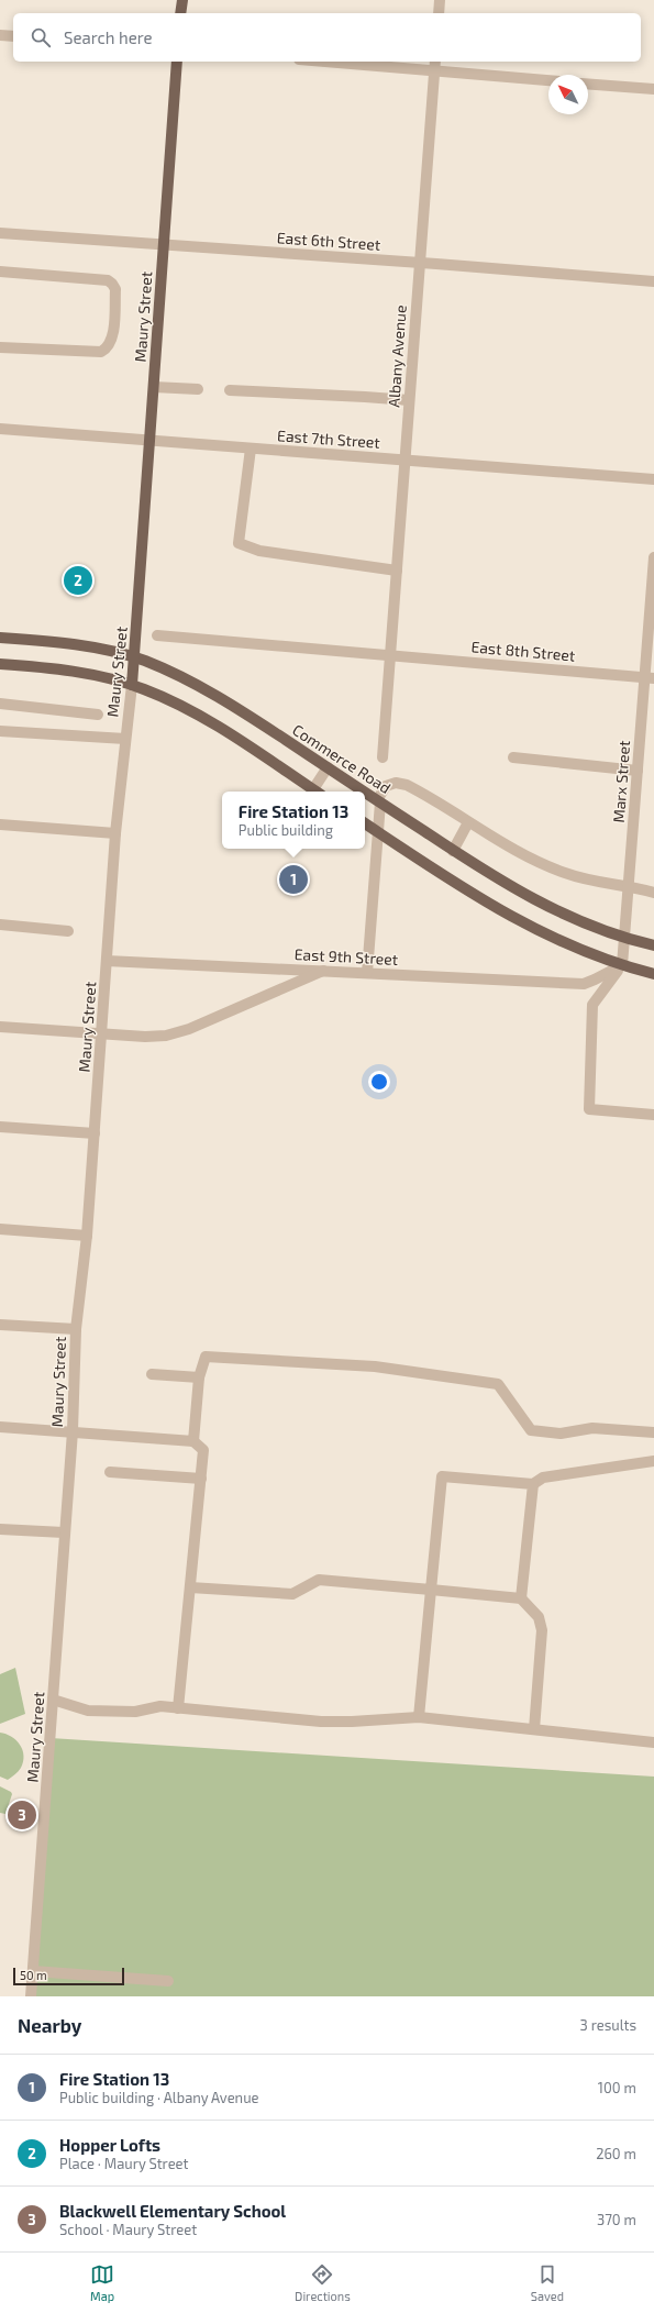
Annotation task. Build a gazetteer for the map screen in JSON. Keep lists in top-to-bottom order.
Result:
{
  "streets": {
    "main road": ["Maury Street", "Commerce Road"],
    "street": [
      "East 6th Street",
      "Albany Avenue",
      "East 7th Street",
      "East 8th Street",
      "Marx Street",
      "East 9th Street"
    ]
  },
  "crossings": [
    ["East 6th Street", "Maury Street"],
    ["East 6th Street", "Albany Avenue"],
    ["Maury Street", "East 7th Street"],
    ["Maury Street", "Commerce Road"],
    ["Maury Street", "East 9th Street"],
    ["Albany Avenue", "East 7th Street"],
    ["Albany Avenue", "East 8th Street"],
    ["East 8th Street", "Marx Street"],
    ["Commerce Road", "Marx Street"],
    ["Marx Street", "East 9th Street"]
  ],
  "scale_bar": "50 m",
  "north": "top left",
  "page": {
    "search": "Search here",
    "pins": ["2", "1", "3"],
    "popup": ["Fire Station 13", "Public building"],
    "scale": "50 m",
    "heading": ["Nearby", "3 results"],
    "list": [
      {
        "mark": "1",
        "name": "Fire Station 13",
        "note": "Public building · Albany Avenue",
        "value": "100 m"
      },
      {
        "mark": "2",
        "name": "Hopper Lofts",
        "note": "Place · Maury Street",
        "value": "260 m"
      },
      {
        "mark": "3",
        "name": "Blackwell Elementary School",
        "note": "School · Maury Street",
        "value": "370 m"
      }
    ],
    "nav": ["Map", "Directions", "Saved"]
  }
}
